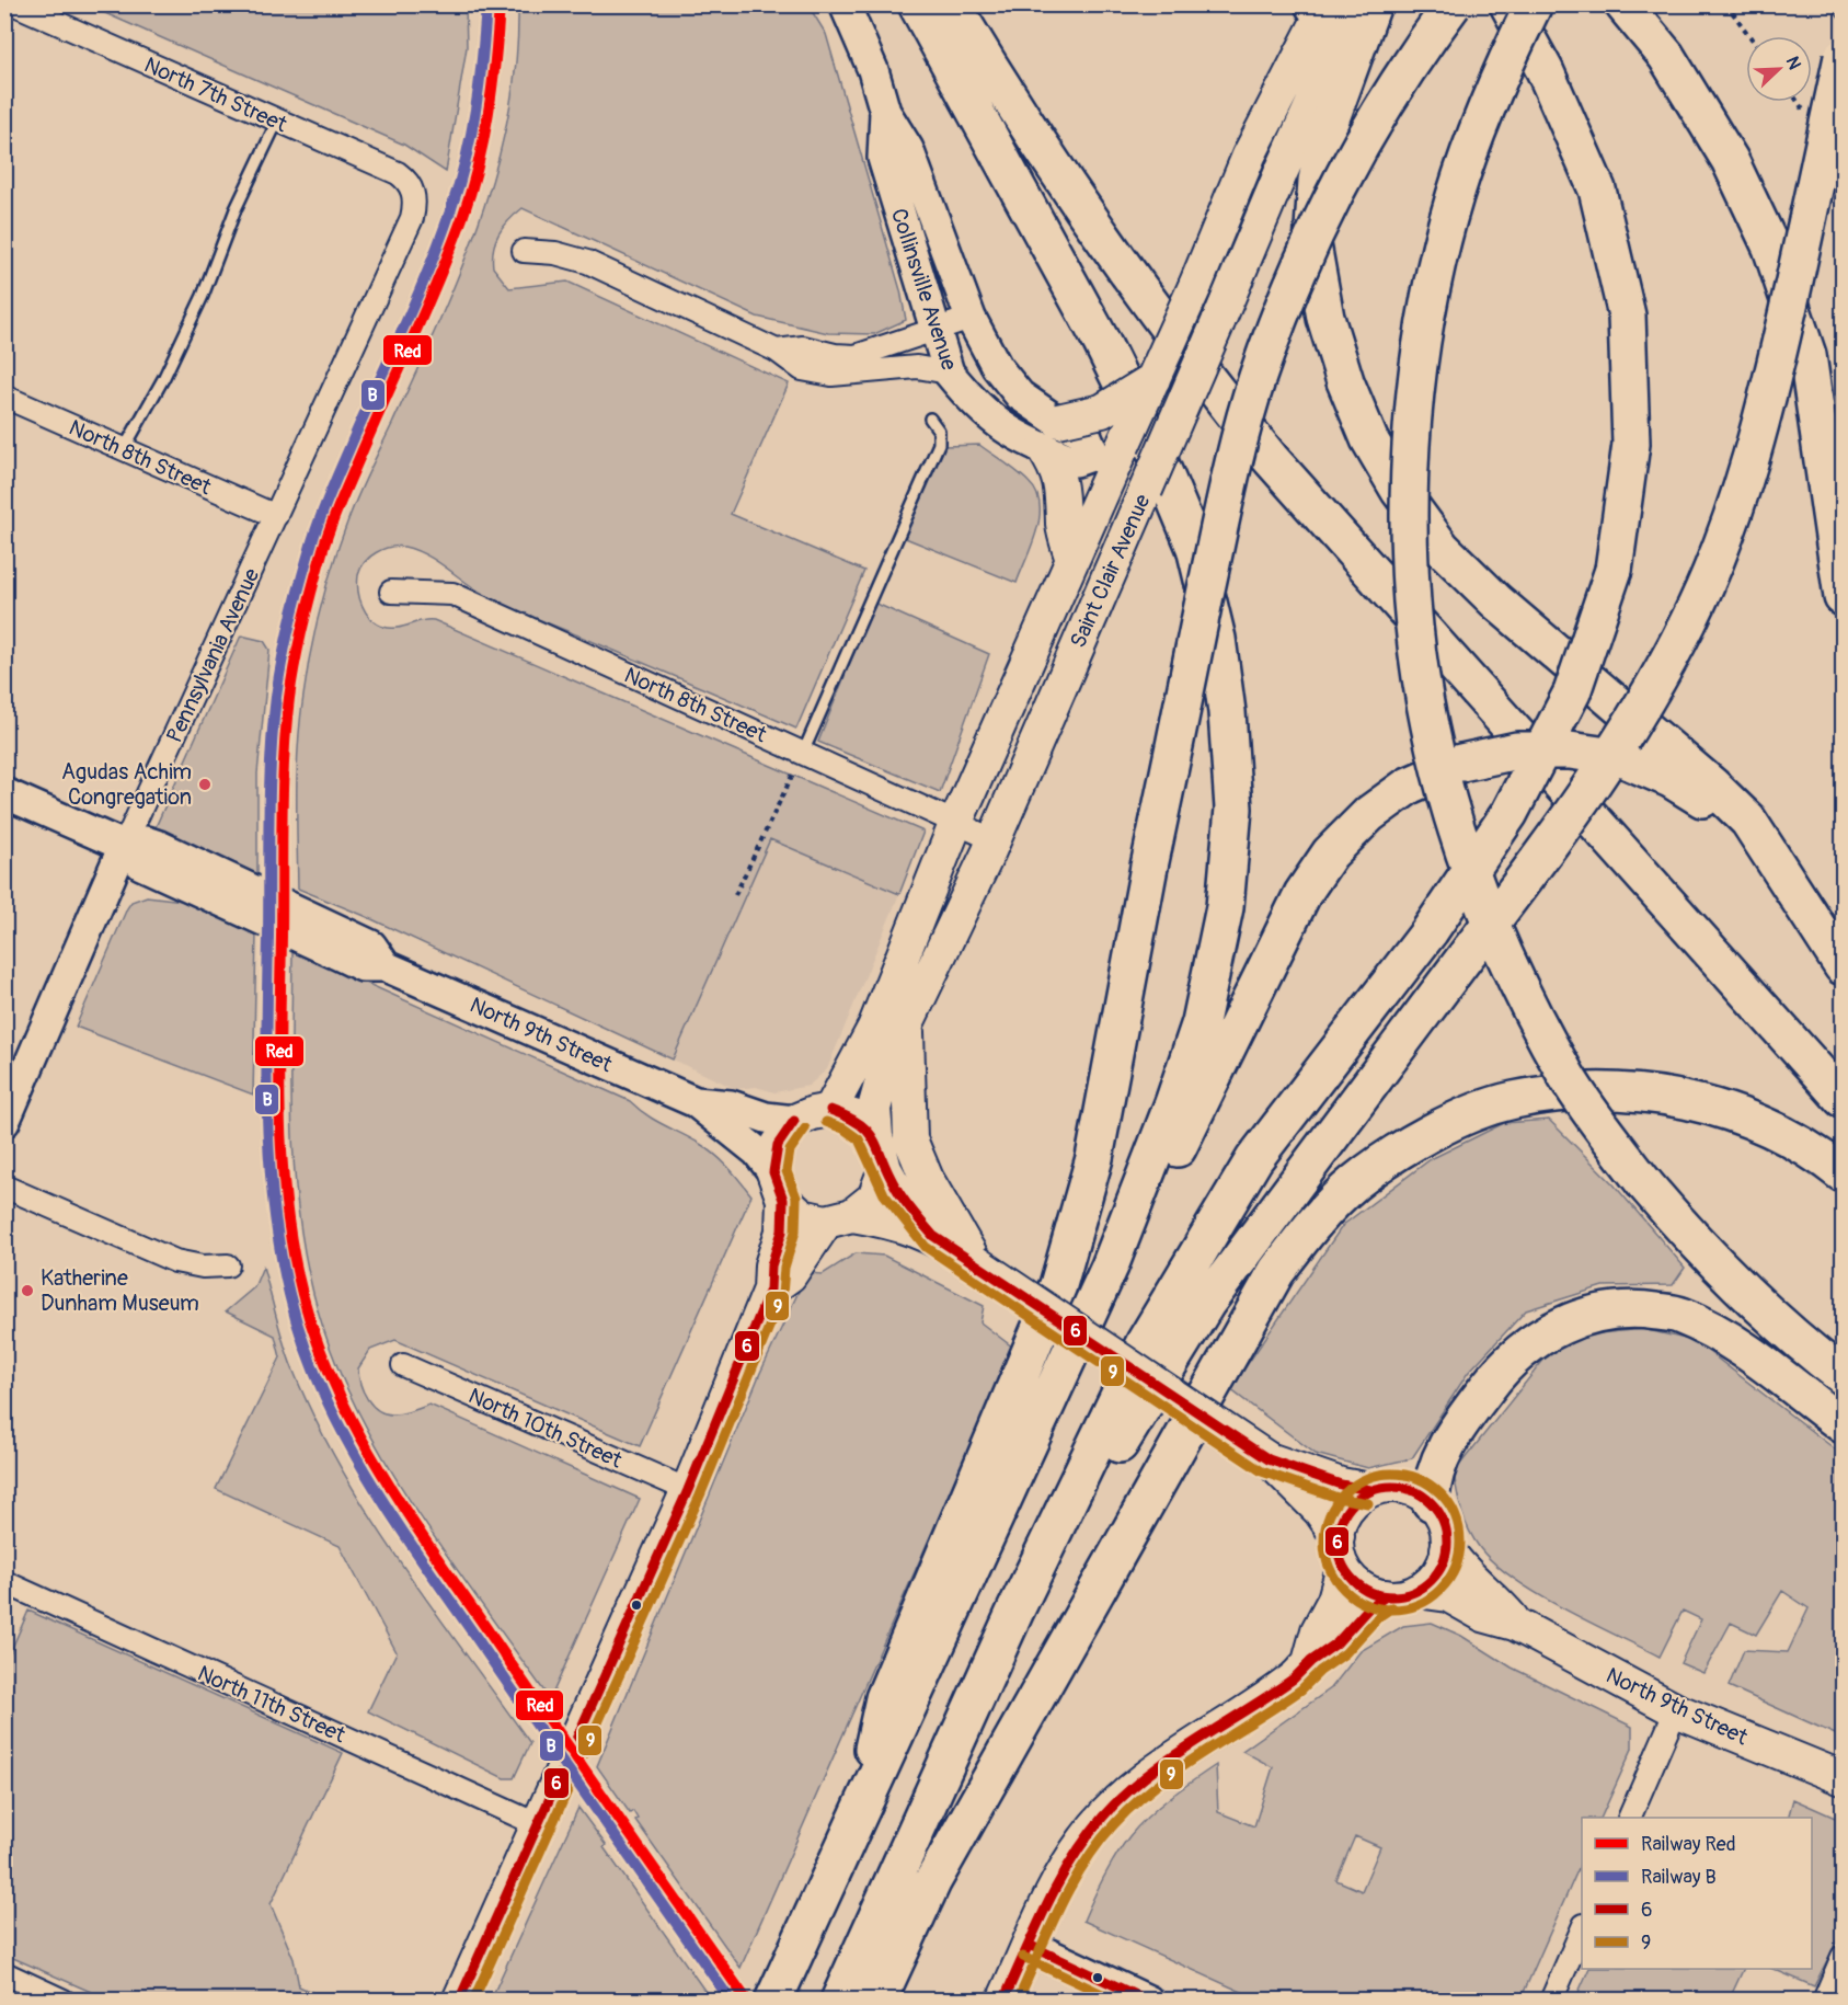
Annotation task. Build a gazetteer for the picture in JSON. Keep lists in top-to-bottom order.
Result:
{
  "streets": {
    "main road": [
      "Collinsville Avenue",
      "Saint Clair Avenue",
      "Pennsylvania Avenue",
      "North 9th Street"
    ],
    "street": [
      "North 7th Street",
      "North 8th Street",
      "North 10th Street",
      "North 11th Street"
    ]
  },
  "crossings": [
    ["North 7th Street", "Pennsylvania Avenue"],
    ["Collinsville Avenue", "Saint Clair Avenue"],
    ["North 8th Street", "Saint Clair Avenue"],
    ["North 8th Street", "Pennsylvania Avenue"],
    ["Saint Clair Avenue", "North 9th Street"],
    ["Pennsylvania Avenue", "North 9th Street"]
  ],
  "places": ["Agudas Achim Congregation", "Katherine Dunham Museum"],
  "lines": [
    "rail line Red",
    "rail line B",
    "transit line 6",
    "transit line 9"
  ],
  "legend": [
    "Railway Red",
    "Railway B",
    "6",
    "9"
  ],
  "north": "top right"
}
